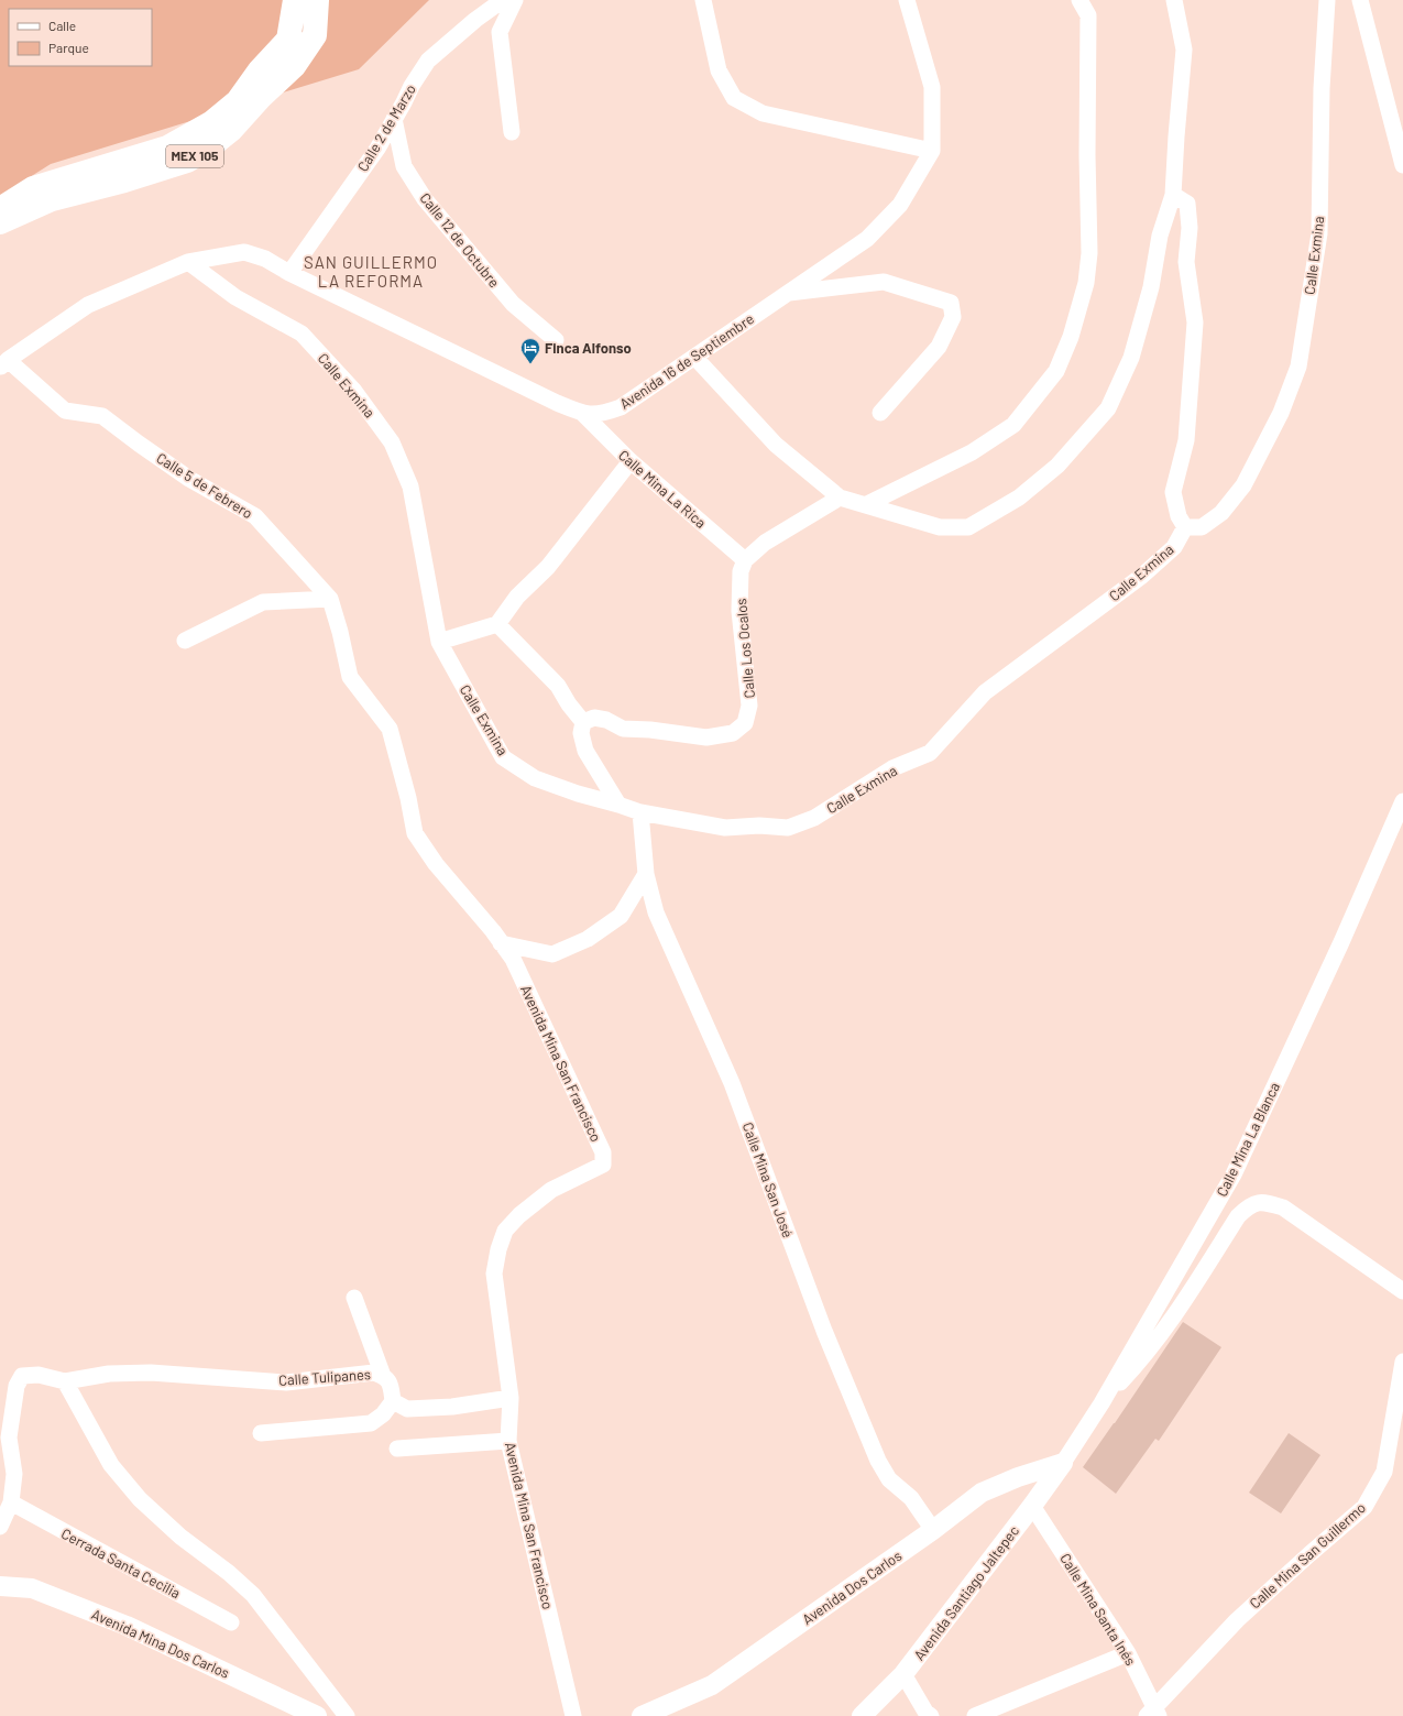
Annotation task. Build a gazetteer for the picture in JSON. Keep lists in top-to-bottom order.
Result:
{
  "streets": {
    "main road": ["MEX 105"],
    "street": [
      "Calle 2 de Marzo",
      "Calle 12 de Octubre",
      "Calle Exmina",
      "Avenida 16 de Septiembre",
      "Calle 5 de Febrero",
      "Calle Mina La Rica",
      "Calle Los Ocalos",
      "Avenida Mina San Francisco",
      "Calle Mina La Blanca",
      "Calle Mina San José",
      "Calle Tulipanes",
      "Calle Mina San Guillermo",
      "Cerrada Santa Cecilia",
      "Avenida Dos Carlos",
      "Avenida Santiago Jaltepec",
      "Calle Mina Santa Inés",
      "Avenida Mina Dos Carlos"
    ]
  },
  "crossings": [
    ["Calle 2 de Marzo", "Calle 12 de Octubre"],
    ["Calle 2 de Marzo", "Avenida 16 de Septiembre"],
    ["Calle Exmina", "Avenida 16 de Septiembre"],
    ["Calle Exmina", "Calle Mina San José"],
    ["Avenida 16 de Septiembre", "Calle 5 de Febrero"],
    ["Avenida 16 de Septiembre", "Calle Mina La Rica"],
    ["Calle 5 de Febrero", "Avenida Mina San Francisco"],
    ["Calle Mina La Rica", "Calle Los Ocalos"],
    ["Calle Mina La Blanca", "Avenida Dos Carlos"],
    ["Calle Mina La Blanca", "Avenida Santiago Jaltepec"],
    ["Calle Mina San José", "Avenida Dos Carlos"],
    ["Calle Mina San Guillermo", "Calle Mina Santa Inés"],
    ["Avenida Dos Carlos", "Avenida Santiago Jaltepec"],
    ["Avenida Santiago Jaltepec", "Calle Mina Santa Inés"]
  ],
  "districts": ["SAN GUILLERMO LA REFORMA"],
  "places": {
    "hotel": ["Finca Alfonso"]
  },
  "legend": ["Calle", "Parque"]
}
